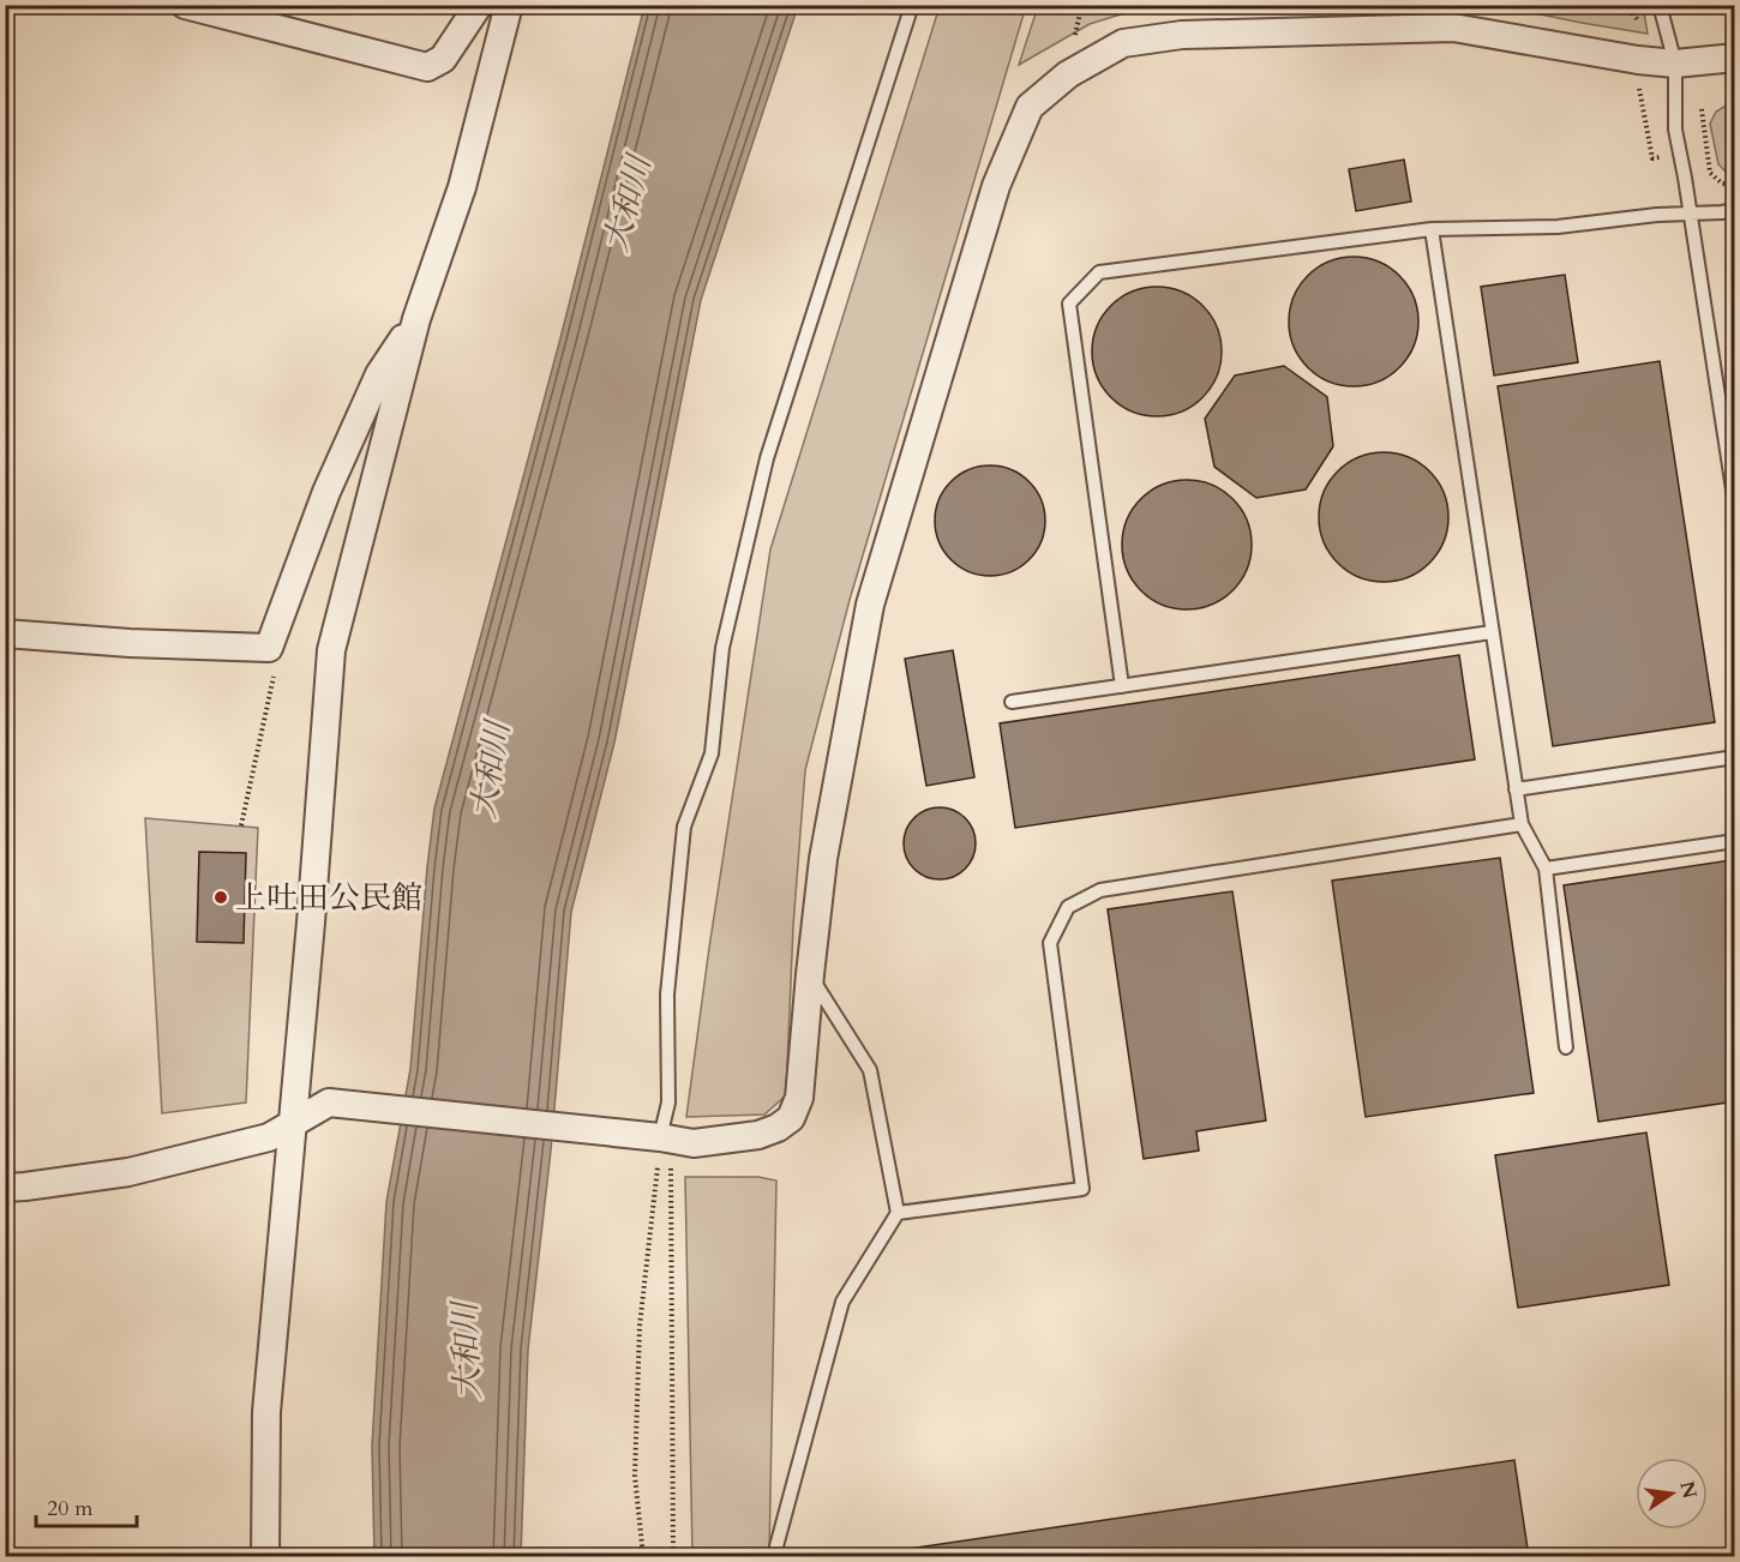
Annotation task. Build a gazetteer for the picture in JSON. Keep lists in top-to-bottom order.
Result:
{
  "water": ["大和川"],
  "places": ["上吐田公民館"],
  "scale_bar": "20 m",
  "north": "right"
}
